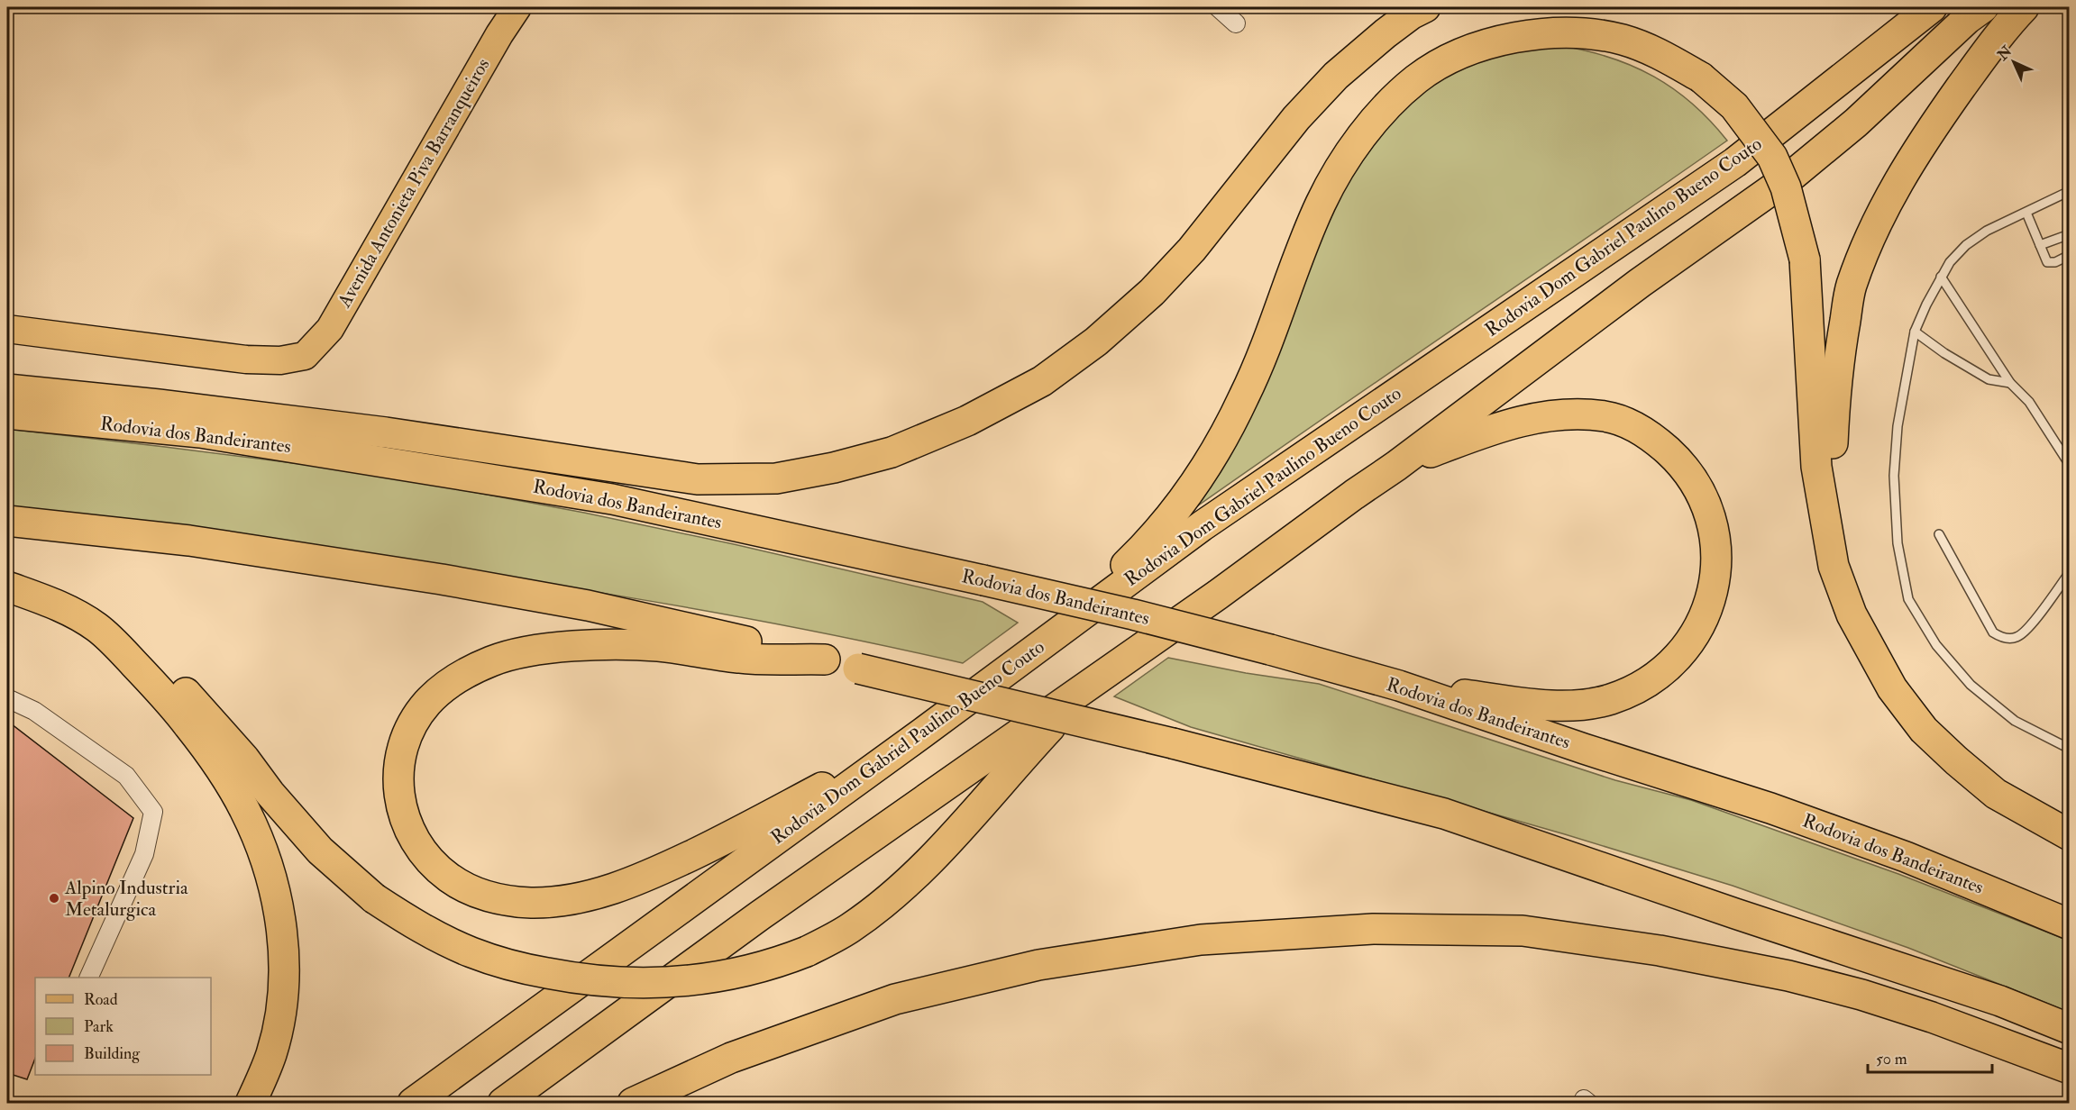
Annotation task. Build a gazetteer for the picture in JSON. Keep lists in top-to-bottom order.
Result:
{
  "streets": {
    "highway": ["Rodovia Dom Gabriel Paulino Bueno Couto", "Rodovia dos Bandeirantes"],
    "main road": ["Avenida Antonieta Piva Barranqueiros"]
  },
  "places": ["Alpino Industria Metalurgica"],
  "legend": ["Road", "Park", "Building"],
  "scale_bar": "50 m",
  "north": "top left"
}
